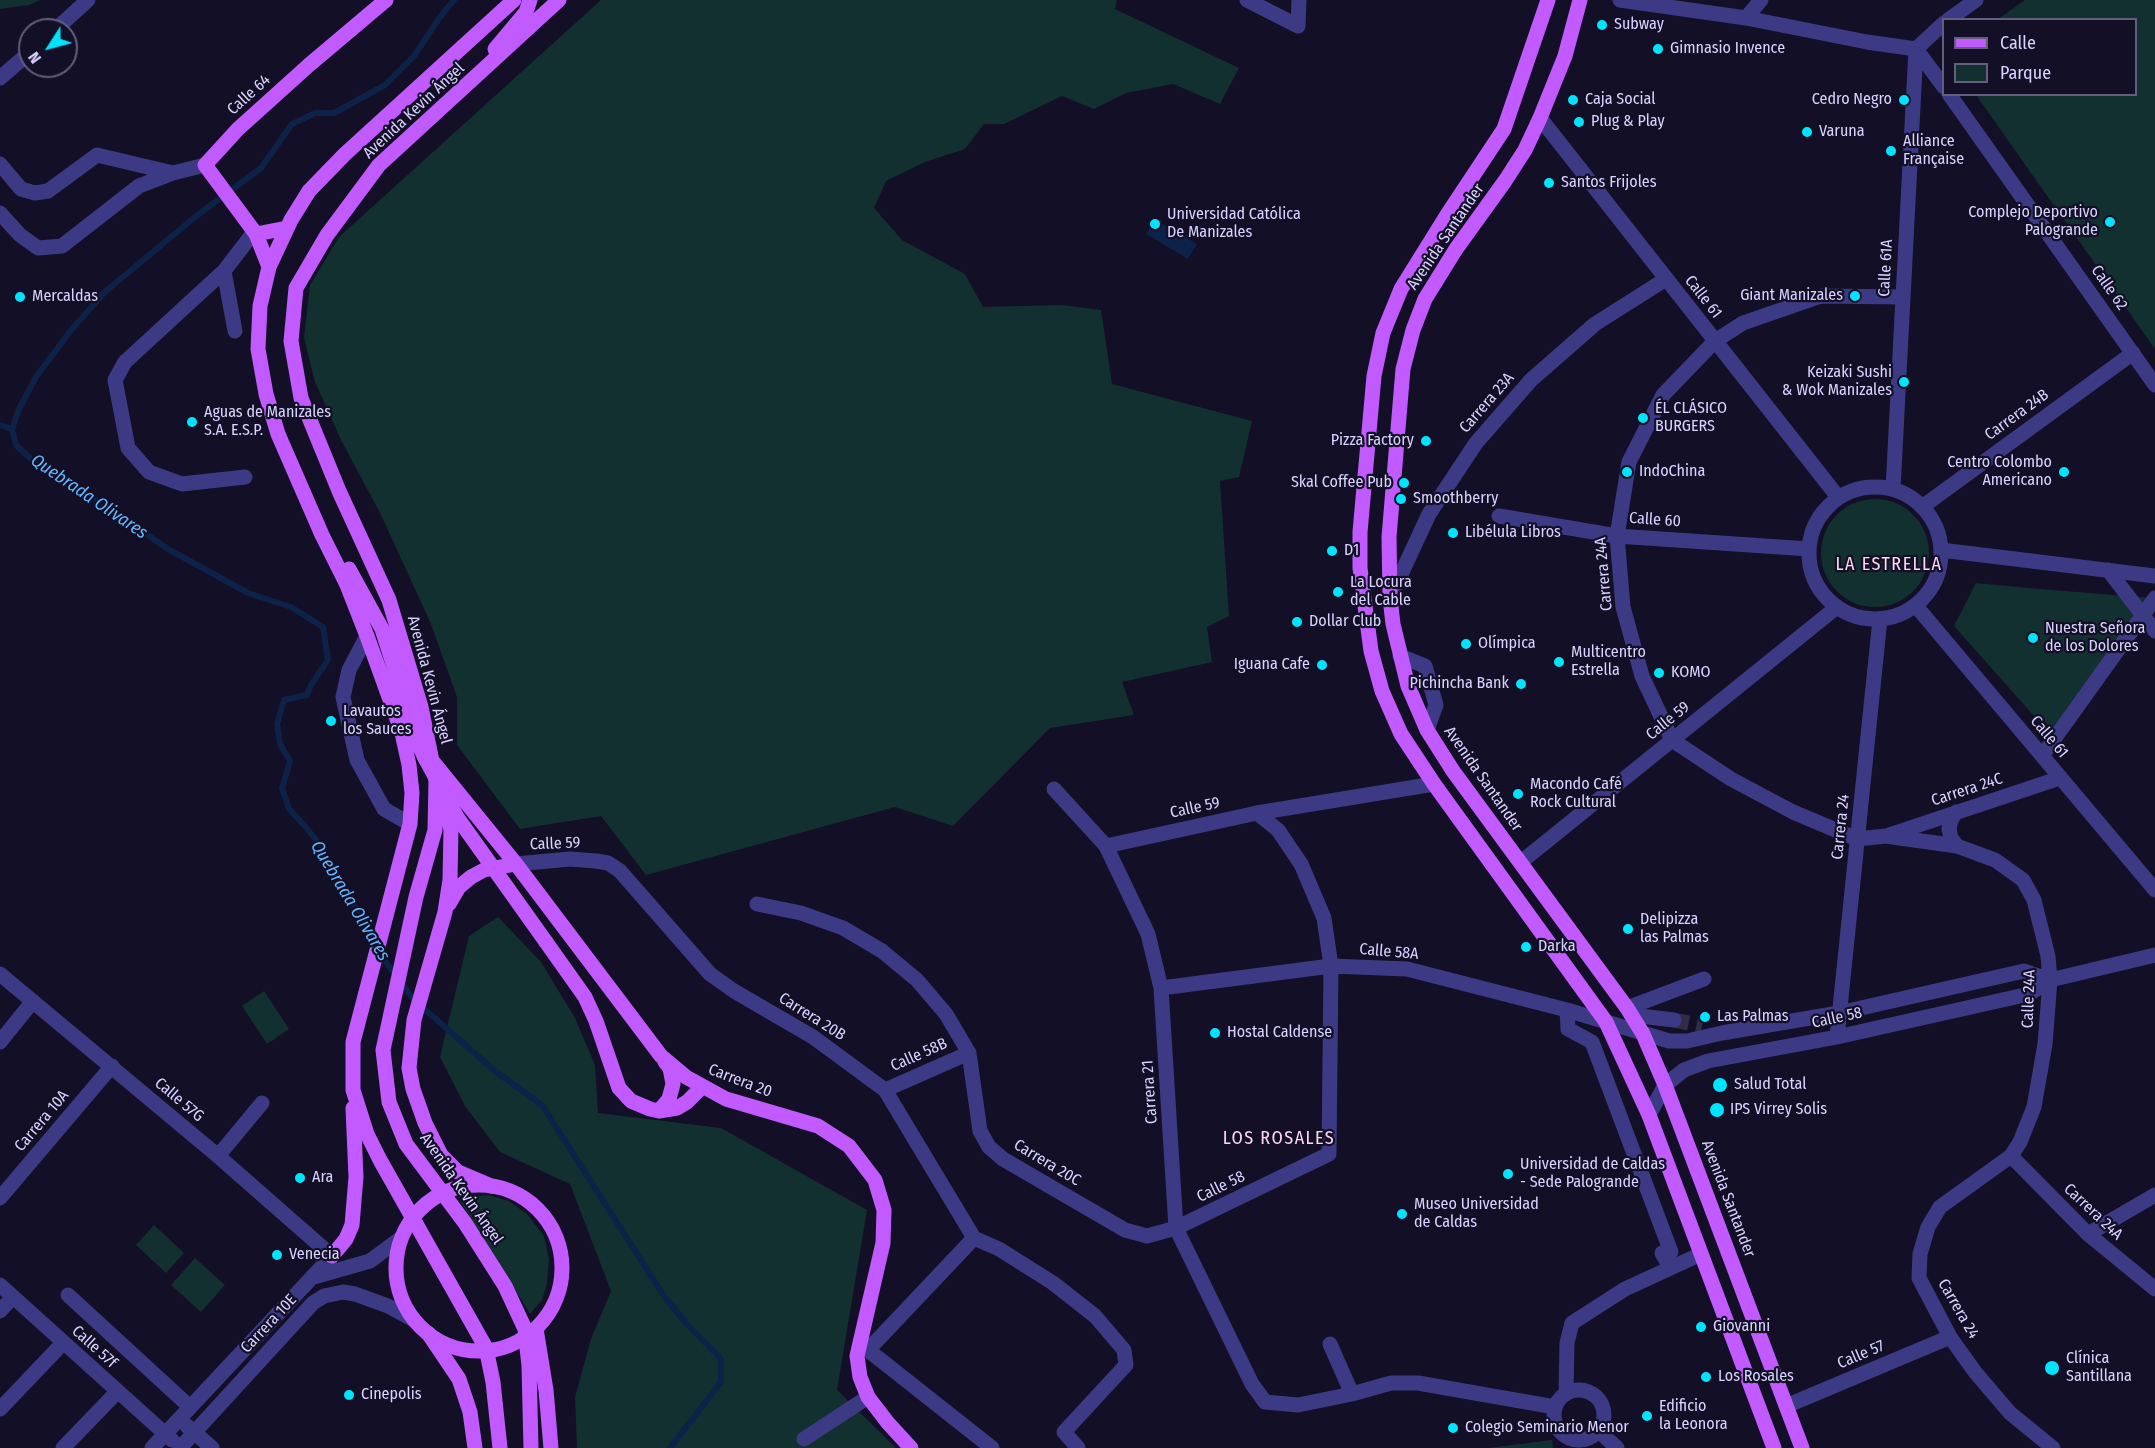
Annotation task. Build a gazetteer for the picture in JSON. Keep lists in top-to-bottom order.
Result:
{
  "streets": {
    "main road": [
      "Calle 64",
      "Avenida Kevin Ángel",
      "Avenida Santander",
      "Carrera 20"
    ],
    "street": [
      "Calle 61A",
      "Calle 62",
      "Calle 61",
      "Carrera 23A",
      "Carrera 24B",
      "Calle 60",
      "Carrera 24A",
      "Calle 59",
      "Carrera 24C",
      "Carrera 24",
      "Calle 58A",
      "Calle 24A",
      "Carrera 20B",
      "Calle 58",
      "Calle 58B",
      "Carrera 21",
      "Calle 57G",
      "Carrera 10A",
      "Carrera 20C",
      "Carrera 10E",
      "Calle 57f",
      "Calle 57"
    ]
  },
  "crossings": [
    ["Avenida Kevin Ángel", "Carrera 20"],
    ["Avenida Santander", "Calle 61"],
    ["Avenida Santander", "Carrera 23A"],
    ["Avenida Santander", "Calle 59"],
    ["Avenida Santander", "Calle 58A"],
    ["Avenida Santander", "Calle 58"],
    ["Avenida Santander", "Calle 57"],
    ["Calle 61A", "Calle 61"],
    ["Calle 61A", "Carrera 24B"],
    ["Calle 61A", "Calle 60"],
    ["Calle 61A", "Carrera 24A"],
    ["Calle 61A", "Calle 59"],
    ["Calle 61A", "Carrera 24"],
    ["Calle 62", "Carrera 24B"],
    ["Calle 61", "Carrera 23A"],
    ["Calle 61", "Carrera 24B"],
    ["Calle 61", "Calle 60"],
    ["Calle 61", "Carrera 24A"],
    ["Calle 61", "Calle 59"],
    ["Calle 61", "Carrera 24C"],
    ["Calle 61", "Carrera 24"],
    ["Carrera 24B", "Calle 60"],
    ["Carrera 24B", "Calle 59"],
    ["Carrera 24B", "Carrera 24"],
    ["Calle 60", "Carrera 24A"],
    ["Calle 60", "Calle 59"],
    ["Calle 60", "Carrera 24"],
    ["Carrera 24A", "Calle 59"],
    ["Carrera 24A", "Carrera 24"],
    ["Carrera 24A", "Calle 24A"],
    ["Calle 59", "Carrera 24"],
    ["Calle 59", "Carrera 20B"],
    ["Calle 59", "Carrera 20"],
    ["Calle 59", "Carrera 21"],
    ["Carrera 24C", "Calle 24A"],
    ["Carrera 24", "Calle 24A"],
    ["Carrera 24", "Calle 58"],
    ["Carrera 24", "Calle 57"],
    ["Calle 58A", "Calle 58"],
    ["Calle 58A", "Carrera 21"],
    ["Calle 24A", "Calle 58"],
    ["Carrera 20B", "Calle 58B"],
    ["Calle 58", "Carrera 21"],
    ["Calle 58", "Carrera 20C"],
    ["Calle 58B", "Carrera 20C"],
    ["Calle 57G", "Carrera 10A"],
    ["Calle 57G", "Carrera 10E"],
    ["Carrera 10E", "Calle 57f"]
  ],
  "districts": ["LA ESTRELLA", "LOS ROSALES"],
  "water": ["Quebrada Olivares"],
  "places": [
    "Subway",
    "Gimnasio Invence",
    "Caja Social",
    "Cedro Negro",
    "Plug & Play",
    "Varuna",
    "Alliance Française",
    "Santos Frijoles",
    "Complejo Deportivo Palogrande",
    "Universidad Católica De Manizales",
    "Giant Manizales",
    "Mercaldas",
    "Keizaki Sushi & Wok Manizales",
    "ÉL CLÁSICO BURGERS",
    "Aguas de Manizales S.A. E.S.P.",
    "Pizza Factory",
    "IndoChina",
    "Centro Colombo Americano",
    "Skal Coffee Pub",
    "Smoothberry",
    "Libélula Libros",
    "D1",
    "La Locura del Cable",
    "Dollar Club",
    "Nuestra Señora de los Dolores",
    "Olímpica",
    "Multicentro Estrella",
    "Iguana Cafe",
    "KOMO",
    "Pichincha Bank",
    "Lavautos los Sauces",
    "Macondo Café Rock Cultural",
    "Delipizza las Palmas",
    "Darka",
    "Las Palmas",
    "Hostal Caldense",
    "Salud Total",
    "IPS Virrey Solis",
    "Universidad de Caldas - Sede Palogrande",
    "Ara",
    "Museo Universidad de Caldas",
    "Venecia",
    "Giovanni",
    "Clínica Santillana",
    "Los Rosales",
    "Cinepolis",
    "Edificio la Leonora",
    "Colegio Seminario Menor"
  ],
  "legend": ["Calle", "Parque"],
  "north": "bottom left"
}
